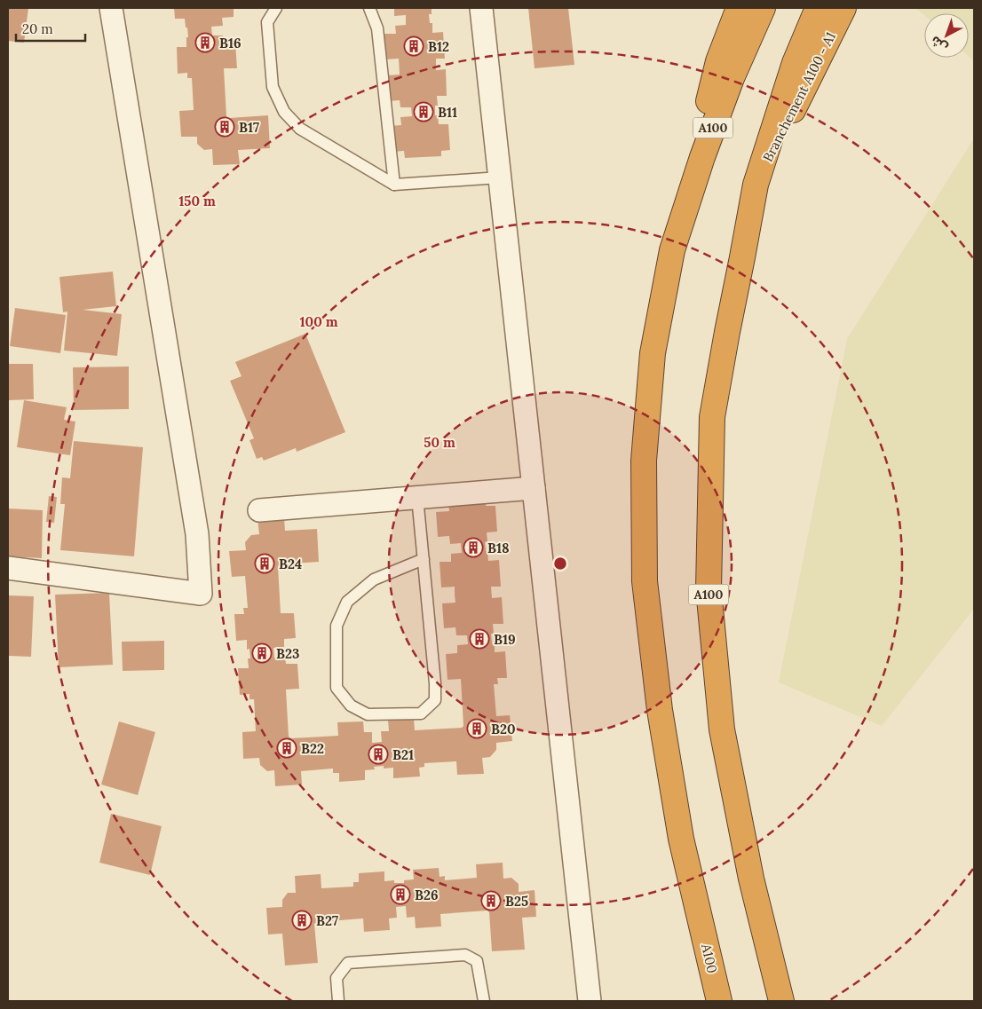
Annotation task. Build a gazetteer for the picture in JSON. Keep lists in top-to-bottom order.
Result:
{
  "streets": {
    "highway": ["Branchement A100 - A1", "A100"]
  },
  "crossings": [
    ["Branchement A100 - A1", "A100"]
  ],
  "places": {
    "building": [
      "B16",
      "B12",
      "B11",
      "B17",
      "B18",
      "B24",
      "B19",
      "B23",
      "B20",
      "B22",
      "B21",
      "B26",
      "B25",
      "B27"
    ]
  },
  "scale_bar": "20 m",
  "north": "bottom left",
  "rings": ["150 m", "100 m", "50 m"]
}
